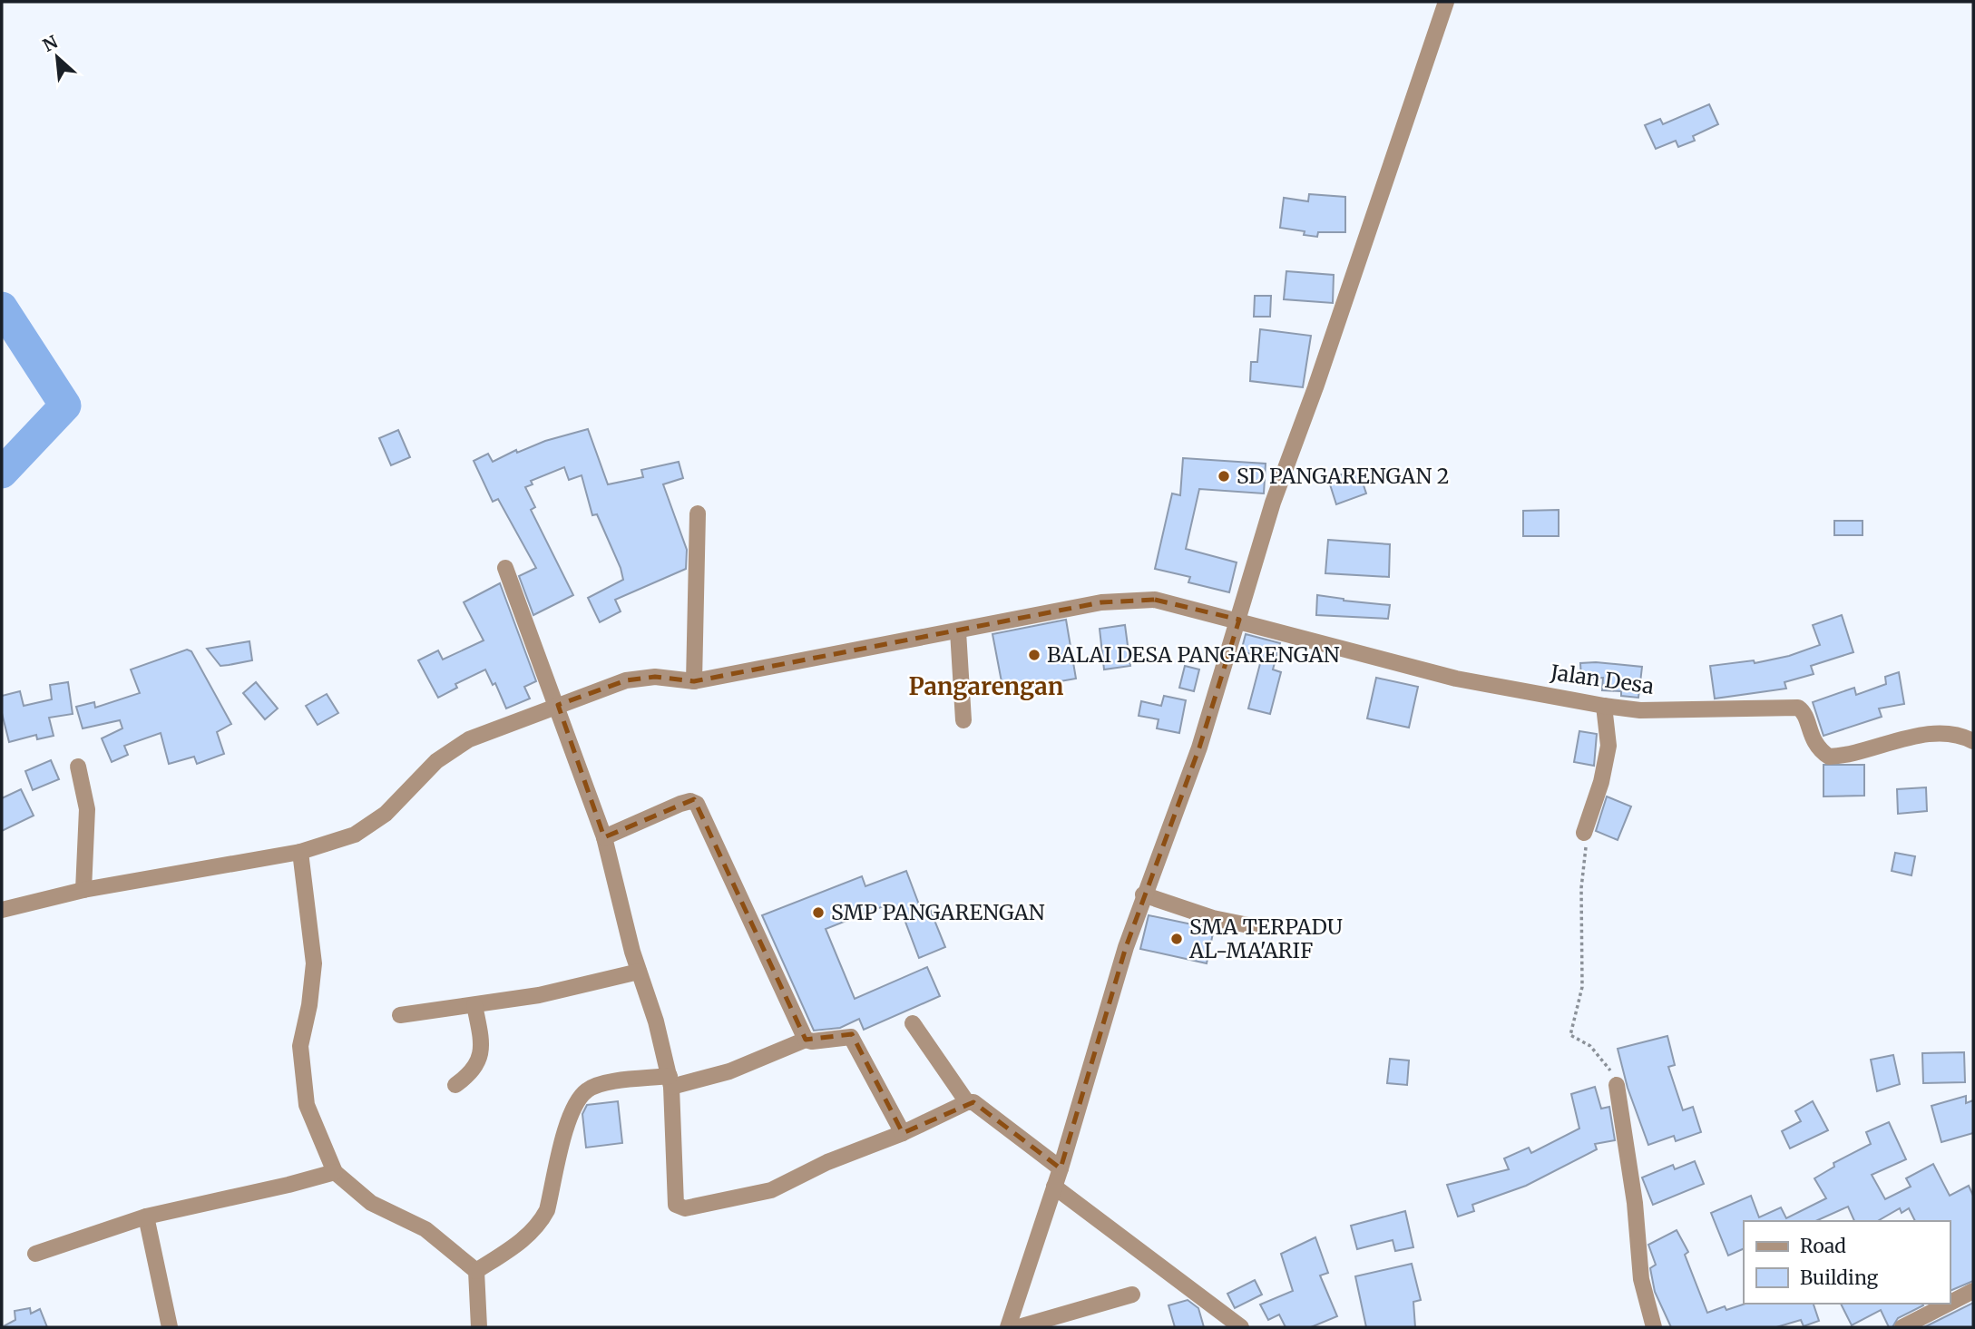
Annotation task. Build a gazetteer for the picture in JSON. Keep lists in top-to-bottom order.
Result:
{
  "streets": {
    "street": ["Jalan Desa"]
  },
  "districts": ["Pangarengan"],
  "places": [
    "SD PANGARENGAN 2",
    "BALAI DESA PANGARENGAN",
    "SMP PANGARENGAN",
    "SMA TERPADU AL-MA'ARIF"
  ],
  "legend": ["Road", "Building"],
  "north": "top left"
}
